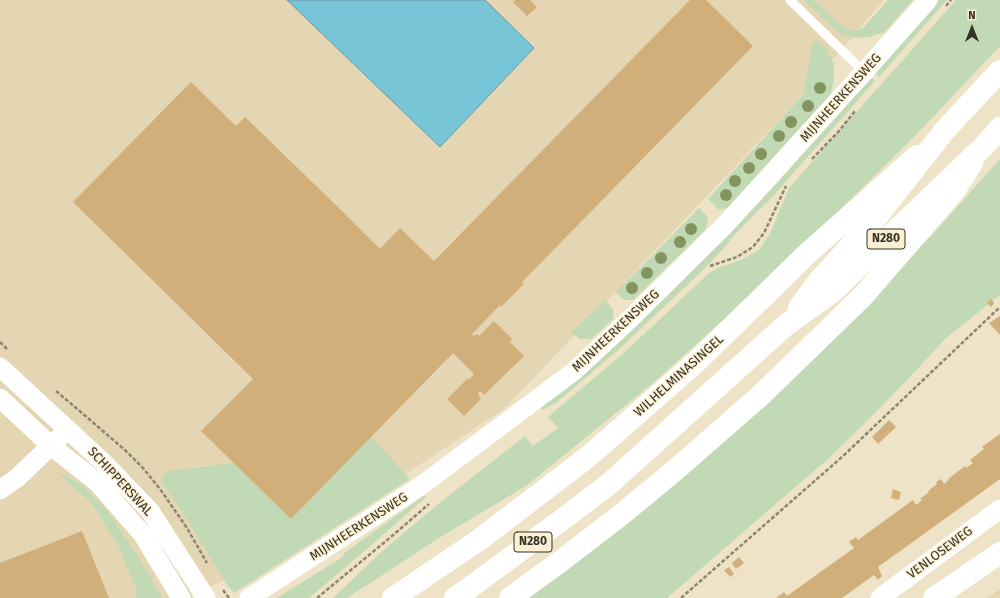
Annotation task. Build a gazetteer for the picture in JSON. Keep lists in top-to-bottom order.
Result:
{
  "streets": {
    "main road": ["N280", "WILHELMINASINGEL"],
    "street": ["MIJNHEERKENSWEG", "SCHIPPERSWAL", "VENLOSEWEG"]
  },
  "north": "top"
}
